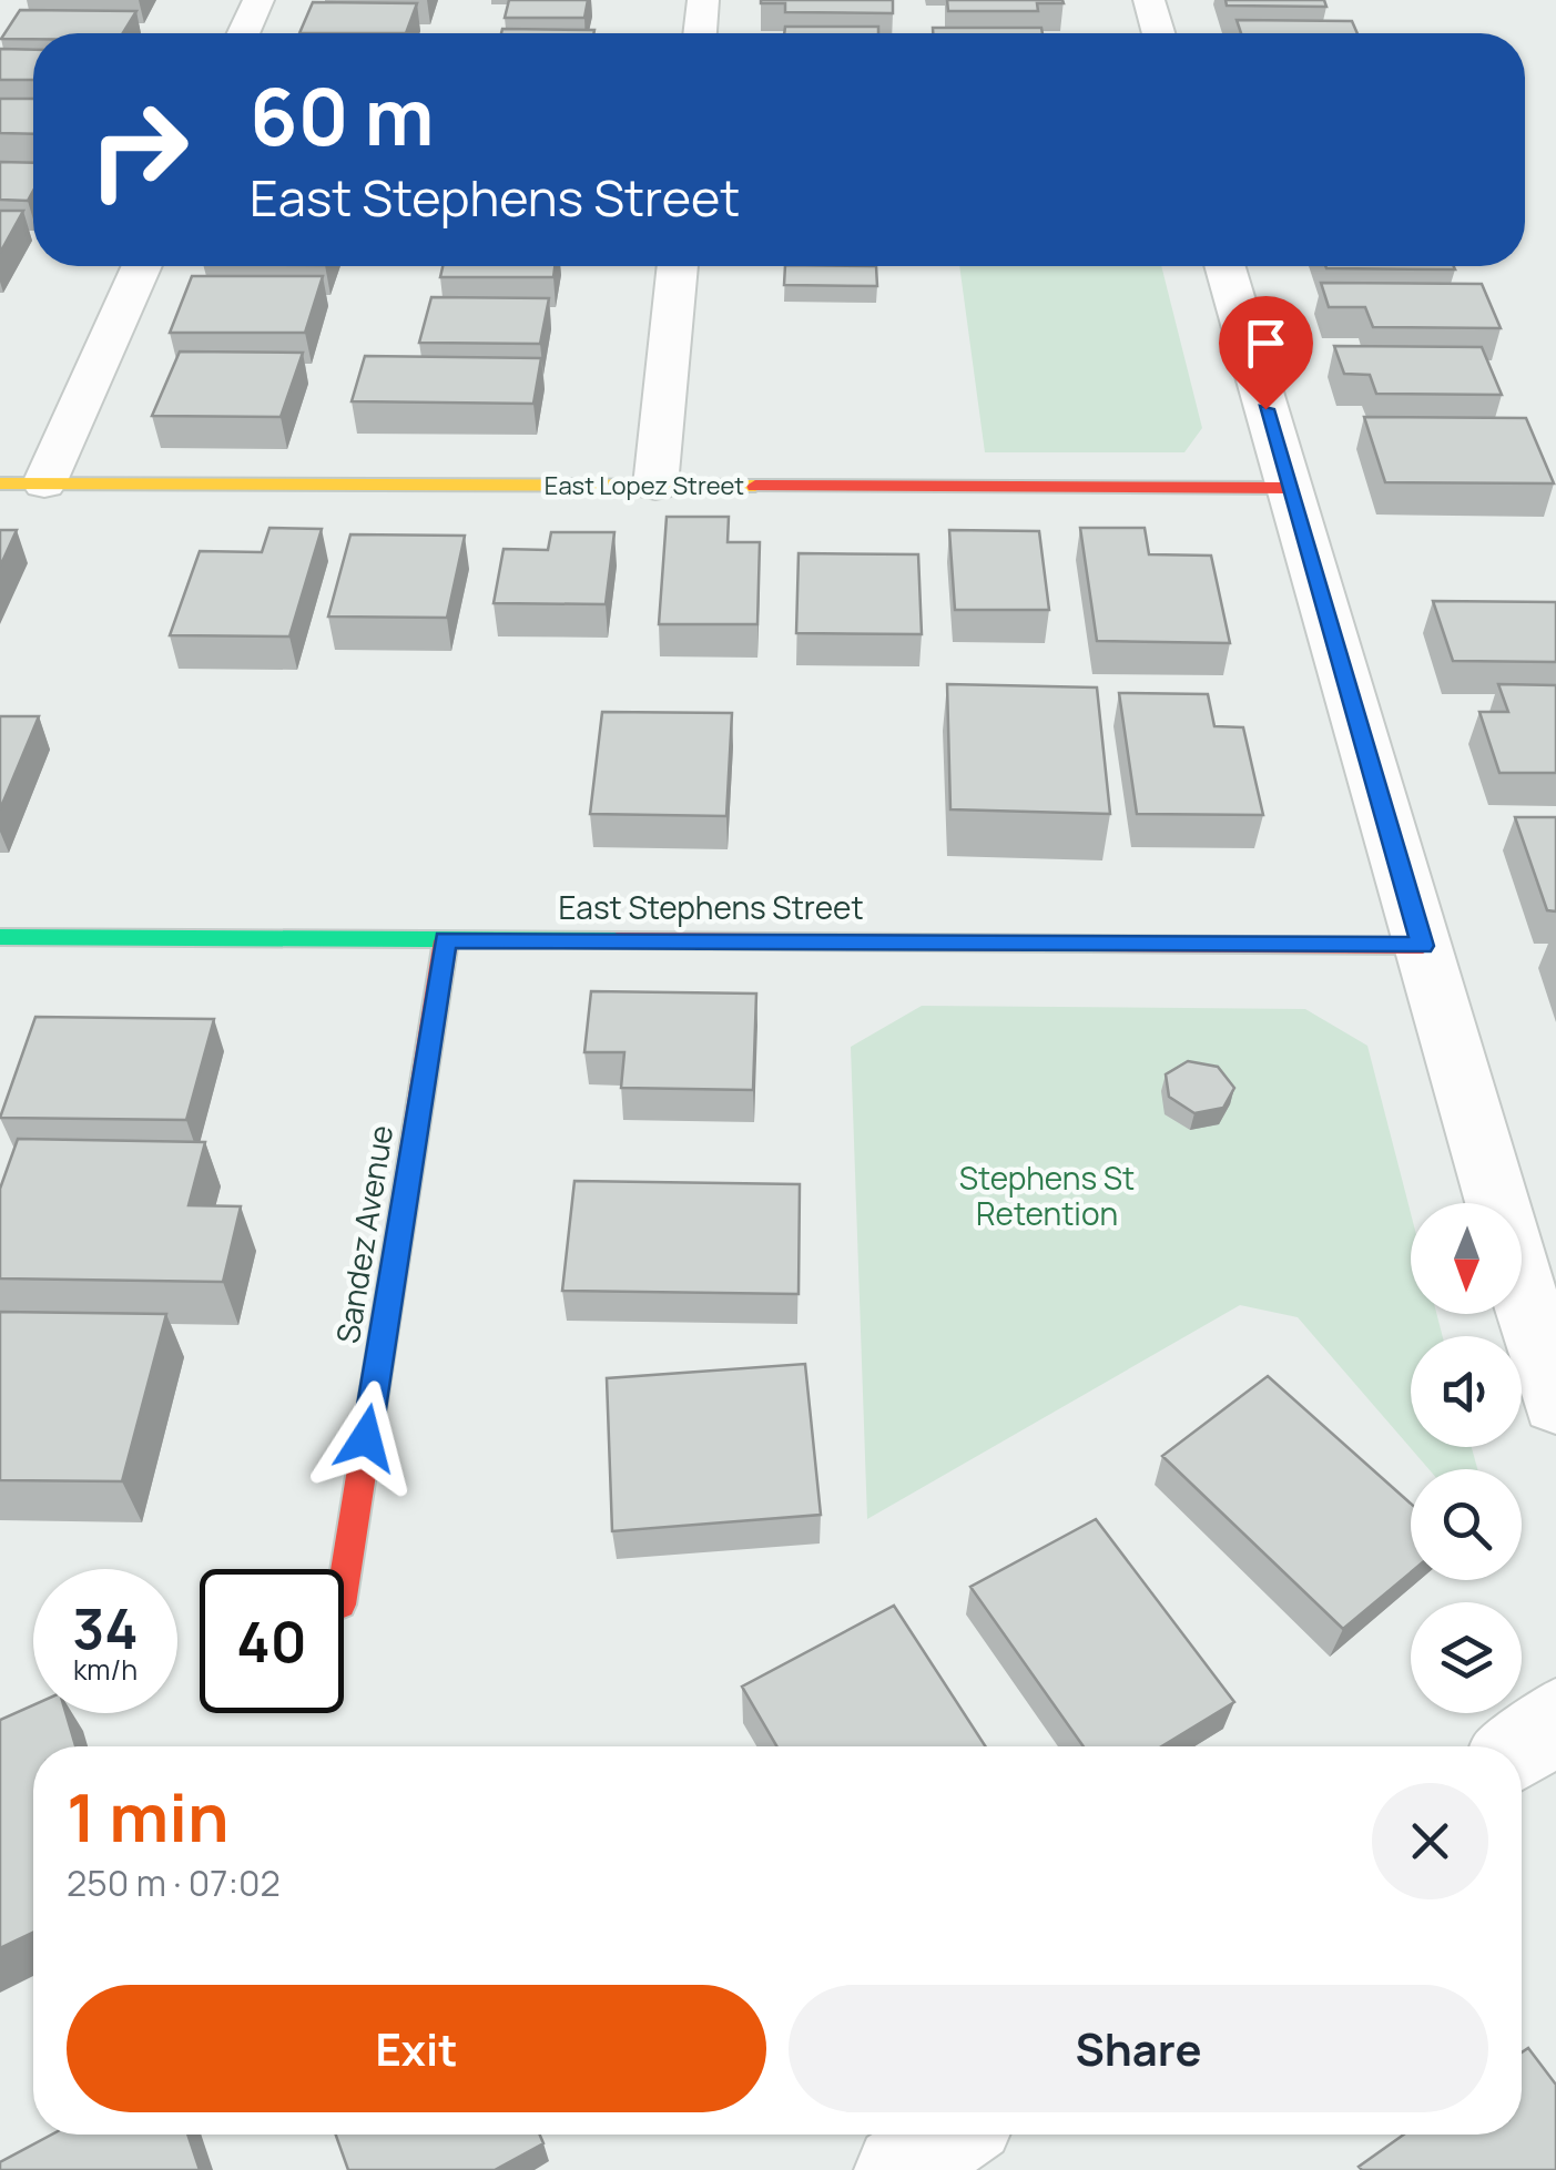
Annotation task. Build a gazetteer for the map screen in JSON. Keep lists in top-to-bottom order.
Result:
{
  "streets": {
    "street": ["East Lopez Street", "East Stephens Street", "Sandez Avenue"]
  },
  "crossings": [
    ["East Stephens Street", "Sandez Avenue"]
  ],
  "parks": ["Stephens St Retention"],
  "north": "bottom",
  "page": {
    "turn": ["60 m", "East Stephens Street"],
    "speed": "34 km/h",
    "limit": "40",
    "heading": ["1 min", "250 m · 07:02"],
    "buttons": ["Exit", "Share"]
  }
}
